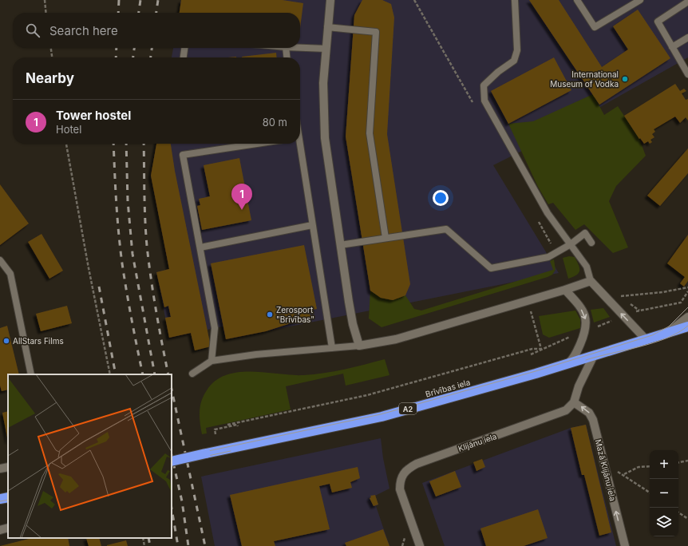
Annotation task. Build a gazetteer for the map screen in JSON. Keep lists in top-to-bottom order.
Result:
{
  "streets": {
    "highway": ["Brīvības iela", "A2"],
    "street": ["Klijānu iela", "Mazā Klijānu iela"]
  },
  "crossings": [
    ["Klijānu iela", "Mazā Klijānu iela"]
  ],
  "one_way": ["Mazā Klijānu iela"],
  "places": ["International Museum of Vodka", "Zerosport \"Brīvības\"", "AllStars Films"],
  "page": {
    "search": "Search here",
    "heading": "Nearby",
    "list": [
      {
        "mark": "1",
        "name": "Tower hostel",
        "note": "Hotel",
        "value": "80 m"
      }
    ],
    "pins": "1",
    "map_buttons": ["+", "−"]
  }
}
